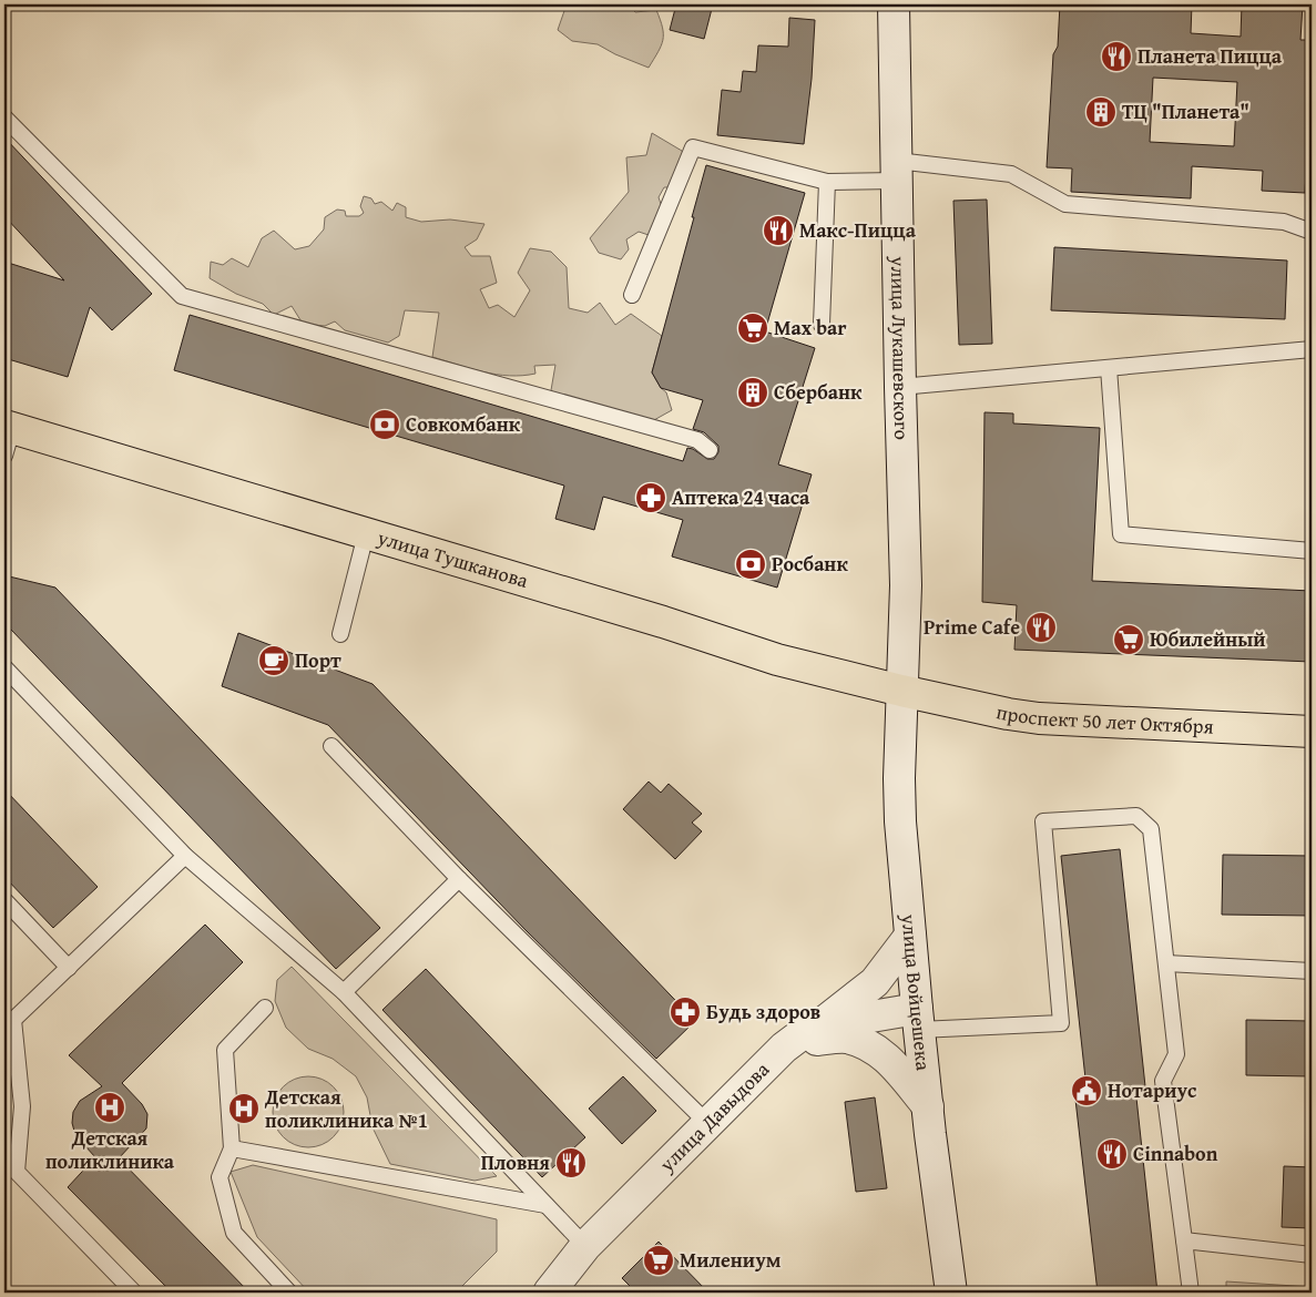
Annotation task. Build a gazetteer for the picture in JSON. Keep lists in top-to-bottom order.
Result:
{
  "streets": {
    "main road": [
      "улица Лукашевского",
      "улица Тушканова",
      "проспект 50 лет Октября",
      "улица Войцешека",
      "улица Давыдова"
    ]
  },
  "crossings": [
    ["улица Лукашевского", "улица Тушканова"],
    ["улица Лукашевского", "проспект 50 лет Октября"],
    ["улица Лукашевского", "улица Войцешека"],
    ["улица Тушканова", "проспект 50 лет Октября"],
    ["улица Тушканова", "улица Войцешека"],
    ["проспект 50 лет Октября", "улица Войцешека"],
    ["улица Войцешека", "улица Давыдова"]
  ],
  "places": {
    "restaurant": [
      "Планета Пицца",
      "Макс-Пицца",
      "Prime Cafe",
      "Cinnabon",
      "Пловня"
    ],
    "building": ["ТЦ \"Планета\"", "Сбербанк"],
    "supermarket": ["Max bar", "Юбилейный", "Милениум"],
    "bank": ["Совкомбанк", "Росбанк"],
    "pharmacy": ["Аптека 24 часа", "Будь здоров"],
    "cafe": ["Порт"],
    "public building": ["Нотариус"],
    "hospital": ["Детская поликлиника", "Детская поликлиника №1"]
  }
}
